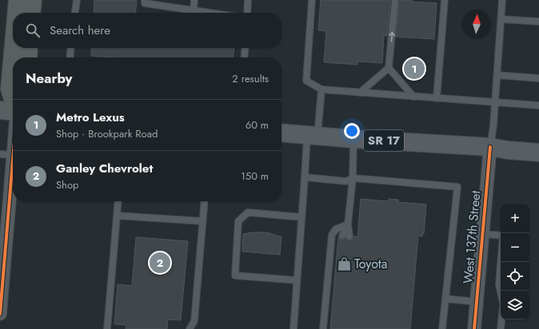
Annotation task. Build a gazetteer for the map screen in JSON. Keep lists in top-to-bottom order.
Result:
{
  "streets": {
    "main road": ["SR 17"],
    "street": ["West 137th Street"]
  },
  "crossings": [
    ["SR 17", "West 137th Street"]
  ],
  "places": {
    "shop": ["Toyota"]
  },
  "north": "top",
  "page": {
    "search": "Search here",
    "pins": ["1", "2"],
    "heading": ["Nearby", "2 results"],
    "list": [
      {
        "mark": "1",
        "name": "Metro Lexus",
        "note": "Shop · Brookpark Road",
        "value": "60 m"
      },
      {
        "mark": "2",
        "name": "Ganley Chevrolet",
        "note": "Shop",
        "value": "150 m"
      }
    ],
    "map_buttons": ["+", "−"]
  }
}
